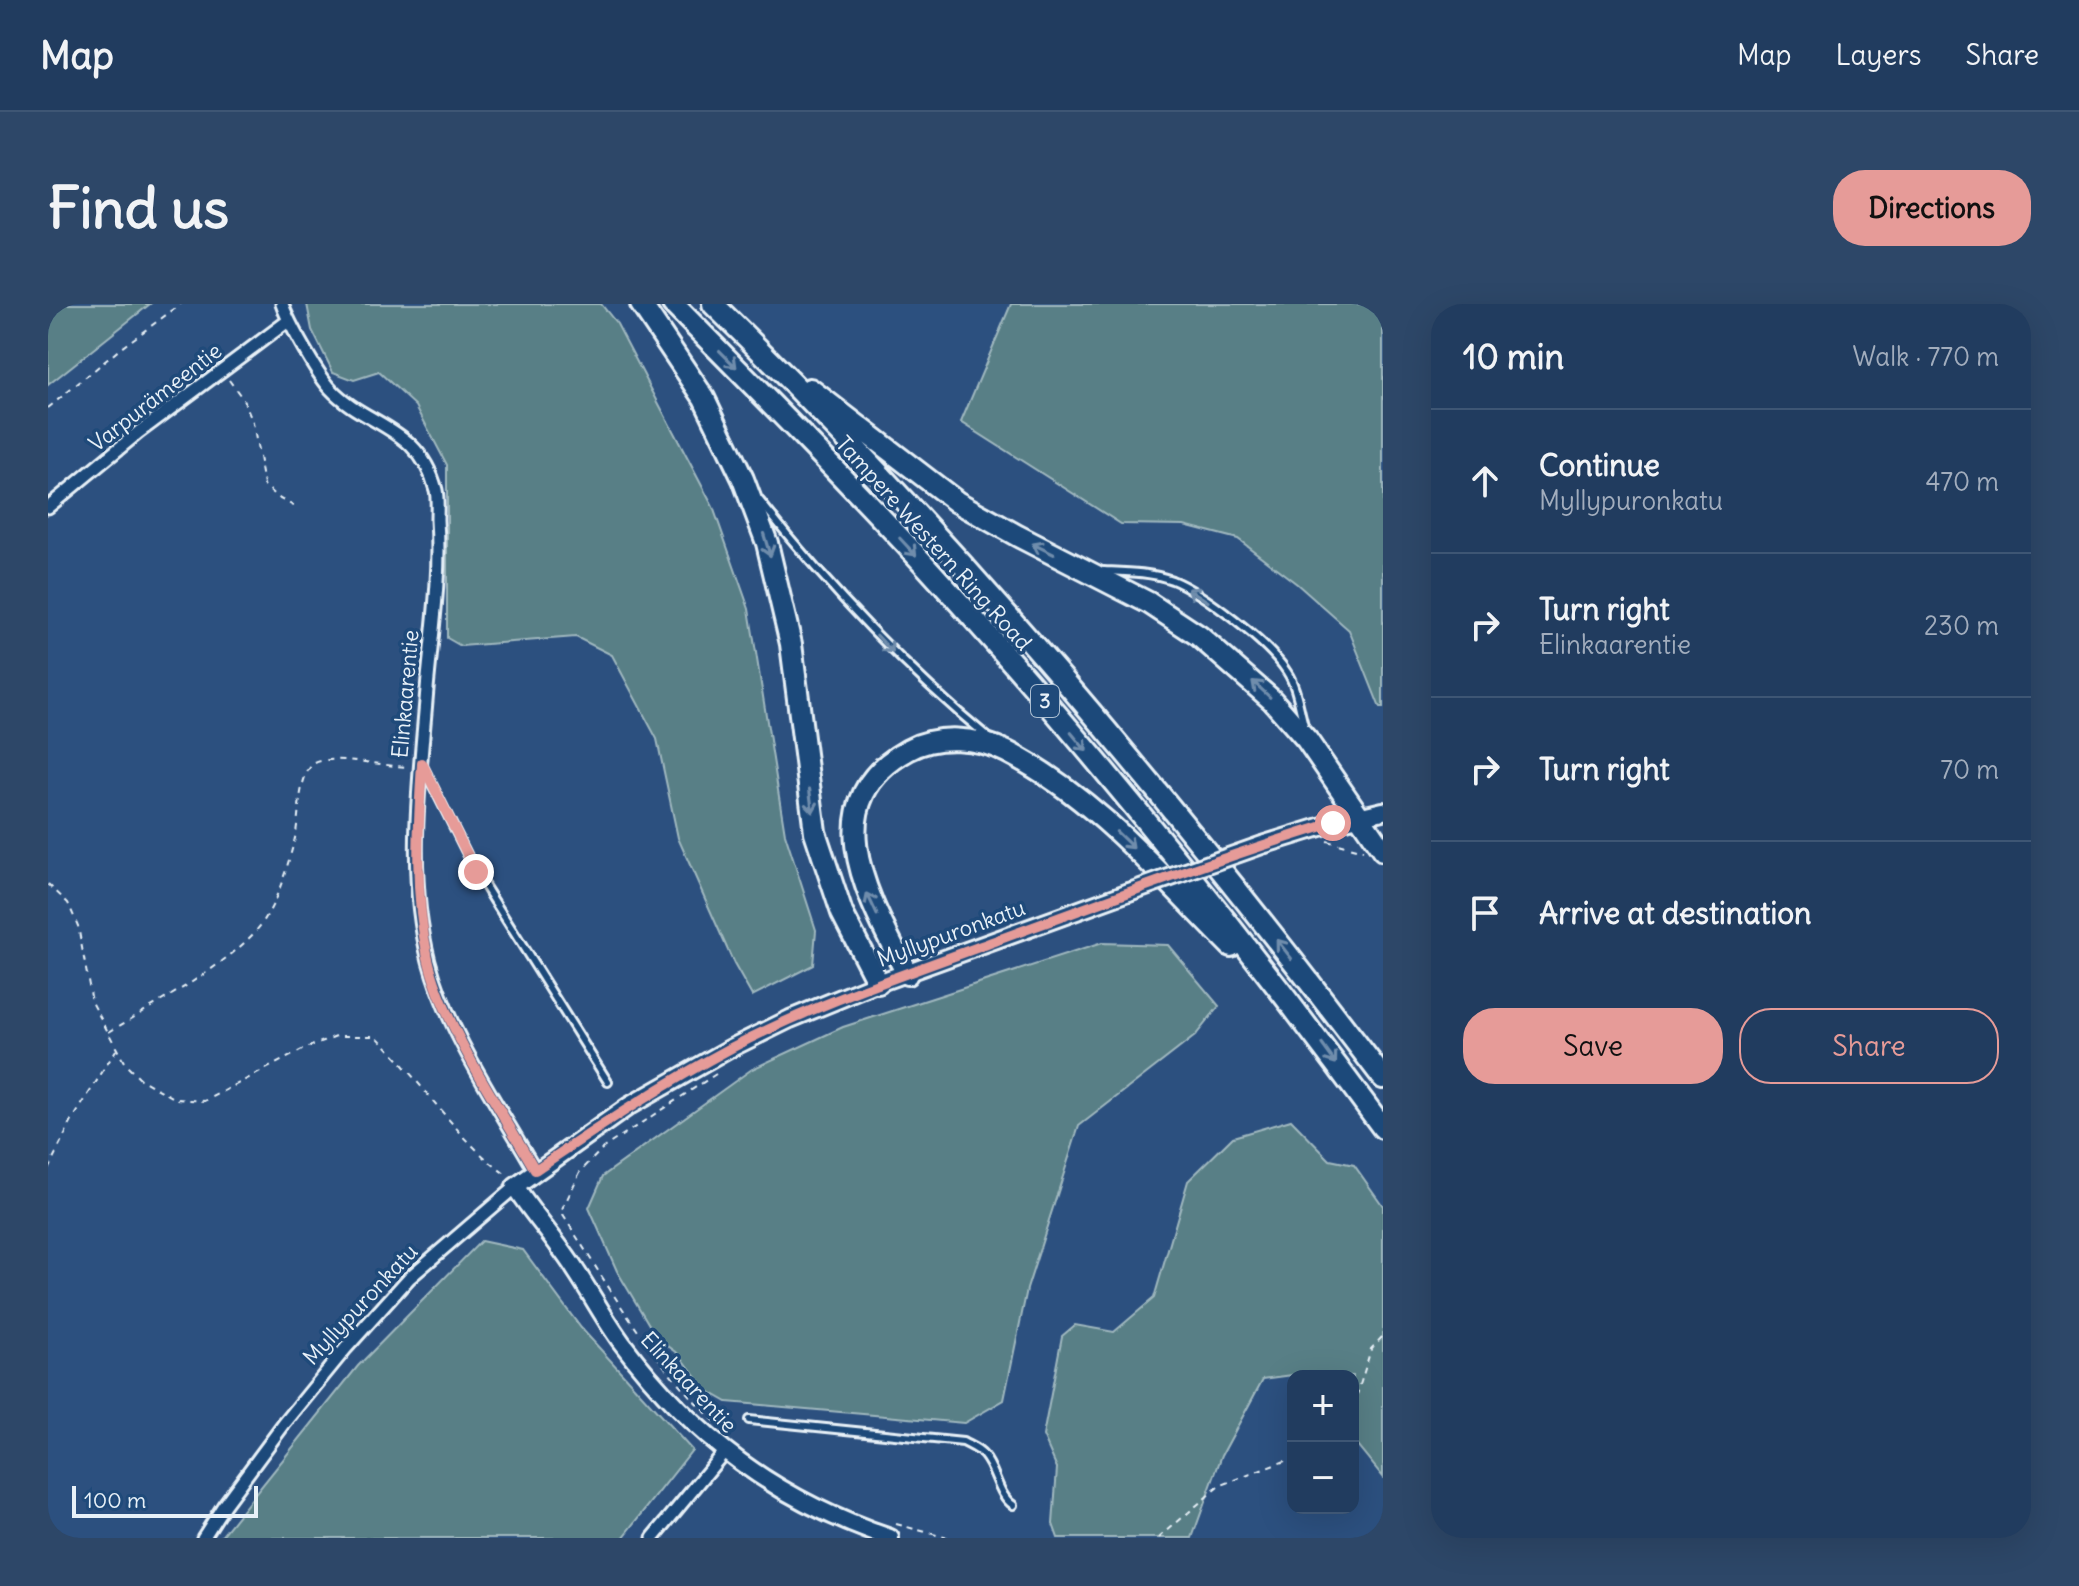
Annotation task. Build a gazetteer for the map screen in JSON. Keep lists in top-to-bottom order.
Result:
{
  "streets": {
    "highway": ["Tampere Western Ring Road", "3"],
    "street": ["Varpurämeentie", "Elinkaarentie", "Myllypuronkatu"]
  },
  "crossings": [
    ["Varpurämeentie", "Elinkaarentie"],
    ["Elinkaarentie", "Myllypuronkatu"]
  ],
  "scale_bar": "100 m",
  "page": {
    "header": "Map",
    "nav": ["Map", "Layers", "Share"],
    "buttons": [
      "Directions",
      ["Save", "Share"]
    ],
    "title": "Find us",
    "heading": ["10 min", "Walk · 770 m"],
    "list": [
      ["Continue", "Myllypuronkatu", "470 m"],
      ["Turn right", "Elinkaarentie", "230 m"],
      ["Turn right", "70 m"],
      "Arrive at destination"
    ],
    "map_buttons": ["+", "−"],
    "scale": "100 m"
  }
}
